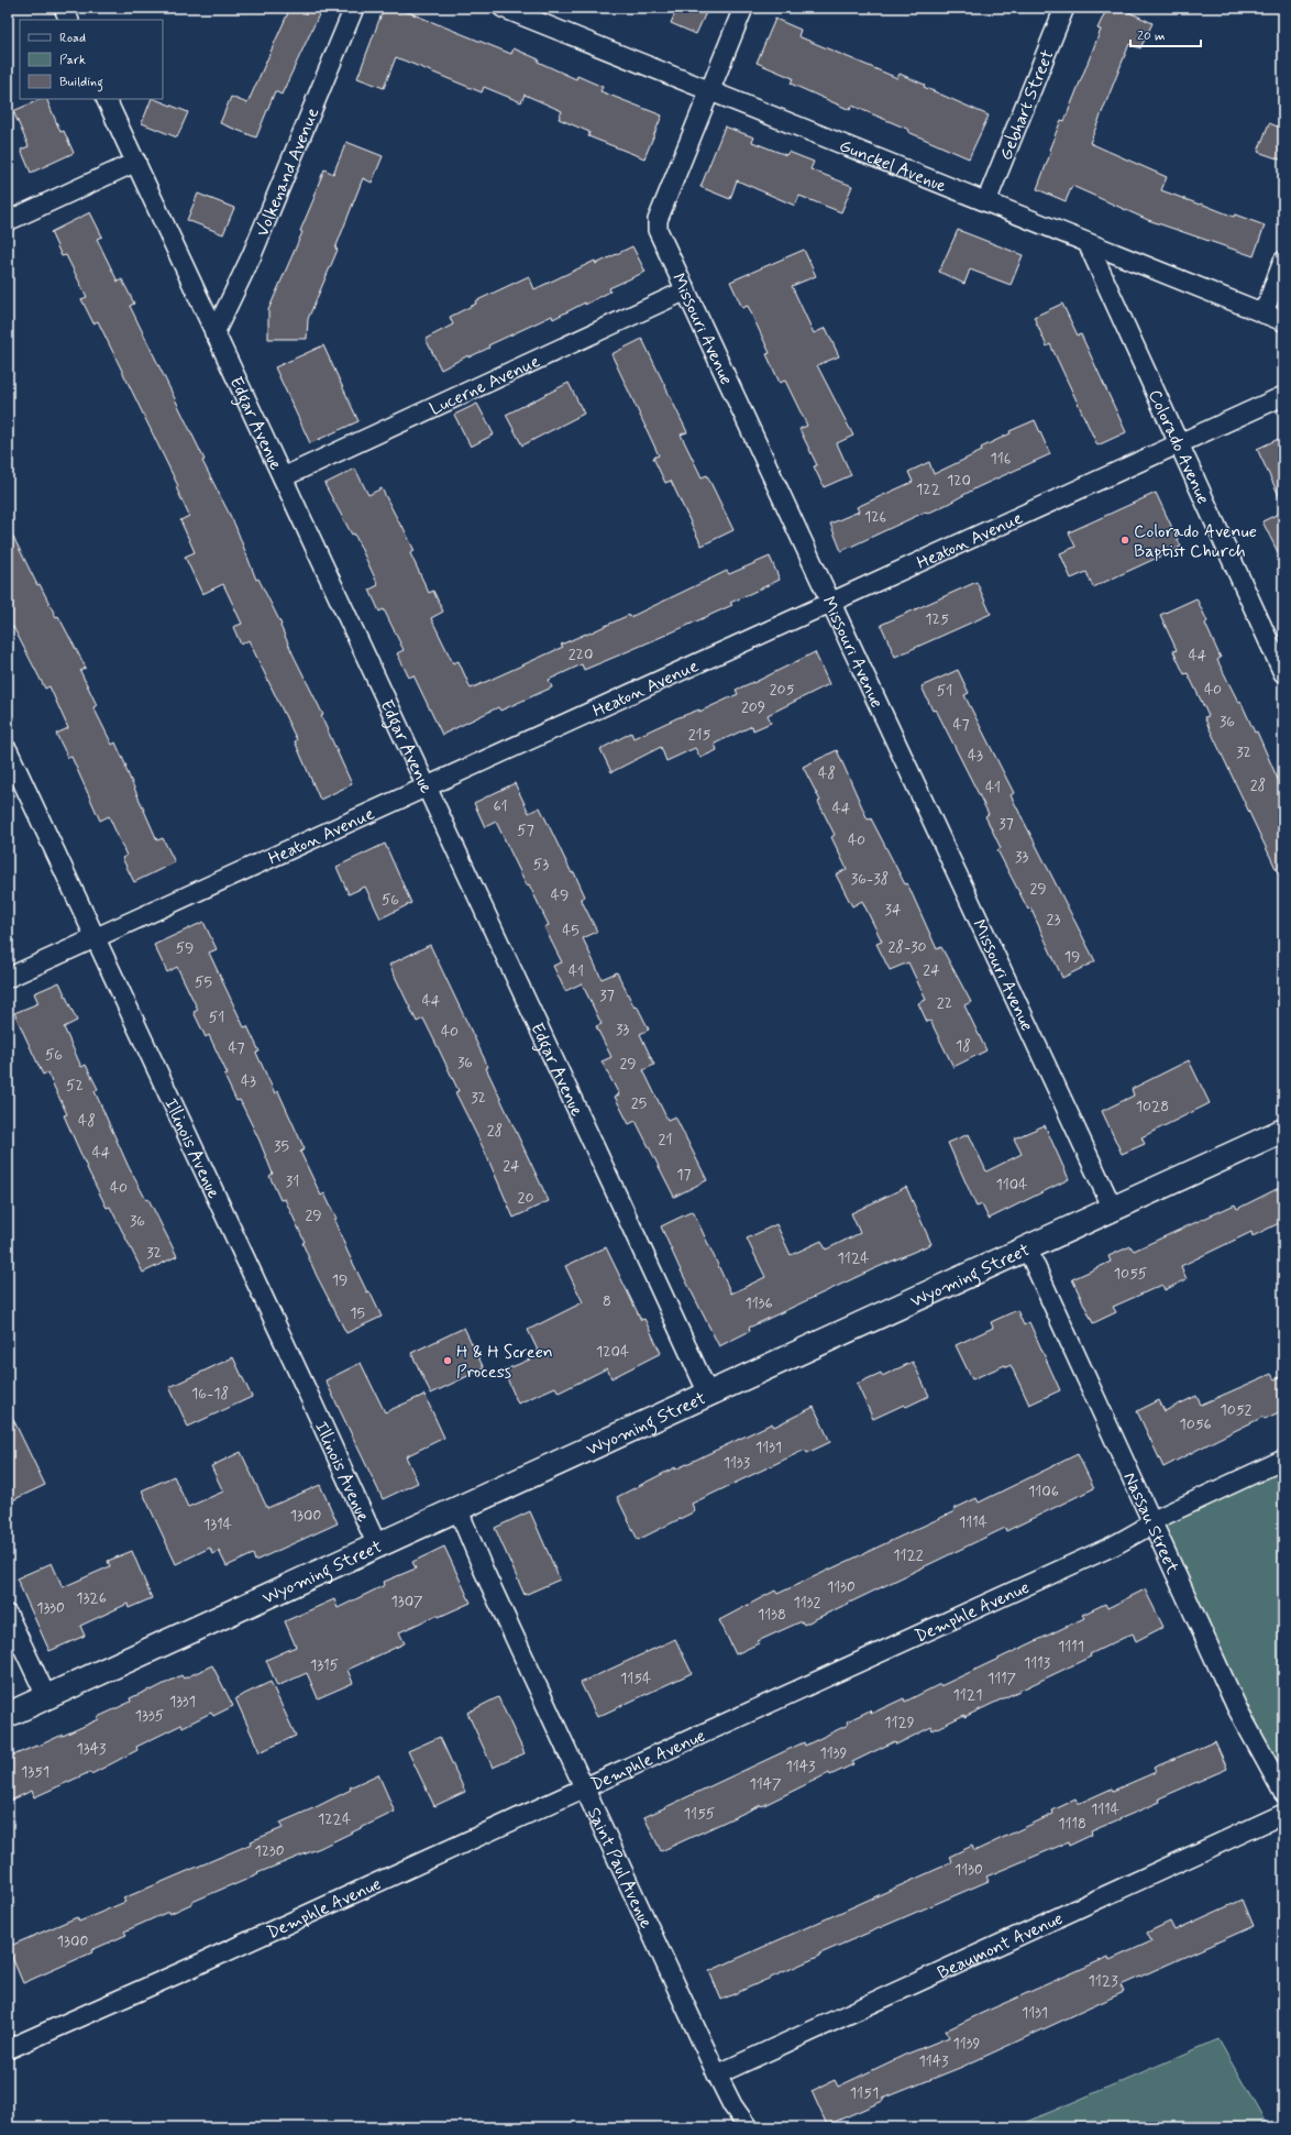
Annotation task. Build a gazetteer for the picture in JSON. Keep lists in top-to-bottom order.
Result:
{
  "streets": {
    "street": [
      "Gebhart Street",
      "Gunckel Avenue",
      "Volkenand Avenue",
      "Missouri Avenue",
      "Lucerne Avenue",
      "Edgar Avenue",
      "Colorado Avenue",
      "Heaton Avenue",
      "Illinois Avenue",
      "Wyoming Street",
      "Nassau Street",
      "Demphle Avenue",
      "Saint Paul Avenue",
      "Beaumont Avenue"
    ]
  },
  "crossings": [
    ["Gebhart Street", "Gunckel Avenue"],
    ["Gunckel Avenue", "Missouri Avenue"],
    ["Gunckel Avenue", "Colorado Avenue"],
    ["Volkenand Avenue", "Edgar Avenue"],
    ["Missouri Avenue", "Lucerne Avenue"],
    ["Missouri Avenue", "Heaton Avenue"],
    ["Missouri Avenue", "Wyoming Street"],
    ["Lucerne Avenue", "Edgar Avenue"],
    ["Edgar Avenue", "Heaton Avenue"],
    ["Edgar Avenue", "Wyoming Street"],
    ["Colorado Avenue", "Heaton Avenue"],
    ["Heaton Avenue", "Illinois Avenue"],
    ["Illinois Avenue", "Wyoming Street"],
    ["Wyoming Street", "Nassau Street"],
    ["Wyoming Street", "Saint Paul Avenue"],
    ["Nassau Street", "Demphle Avenue"],
    ["Demphle Avenue", "Saint Paul Avenue"],
    ["Saint Paul Avenue", "Beaumont Avenue"]
  ],
  "places": ["Colorado Avenue Baptist Church", "H & H Screen Process"],
  "house_numbers": [
    "116",
    "120",
    "122",
    "126",
    "125",
    "220",
    "44",
    "205",
    "40",
    "51",
    "209",
    "36",
    "47",
    "215",
    "32",
    "43",
    "48",
    "28",
    "41",
    "61",
    "44",
    "37",
    "57",
    "40",
    "33",
    "53",
    "36-38",
    "29",
    "49",
    "56",
    "34",
    "23",
    "45",
    "28-30",
    "59",
    "19",
    "24",
    "41",
    "55",
    "37",
    "44",
    "22",
    "51",
    "33",
    "40",
    "18",
    "47",
    "56",
    "36",
    "29",
    "43",
    "52",
    "32",
    "25",
    "1028",
    "48",
    "28",
    "21",
    "35",
    "44",
    "24",
    "17",
    "31",
    "1104",
    "40",
    "20",
    "29",
    "36",
    "32",
    "1124",
    "1055",
    "19",
    "8",
    "1136",
    "15",
    "1204",
    "16-18",
    "1052",
    "1056",
    "1131",
    "1133",
    "1106",
    "1300",
    "1114",
    "1314",
    "1122",
    "1130",
    "1326",
    "1307",
    "1132",
    "1330",
    "1138",
    "1111",
    "1113",
    "1315",
    "1154",
    "1117",
    "1121",
    "1331",
    "1335",
    "1129",
    "1343",
    "1139",
    "1143",
    "1351",
    "1147",
    "1114",
    "1155",
    "1224",
    "1118",
    "1230",
    "1130",
    "1300",
    "1123",
    "1131",
    "1139",
    "1143",
    "1151"
  ],
  "legend": ["Road", "Park", "Building"],
  "scale_bar": "20 m"
}
